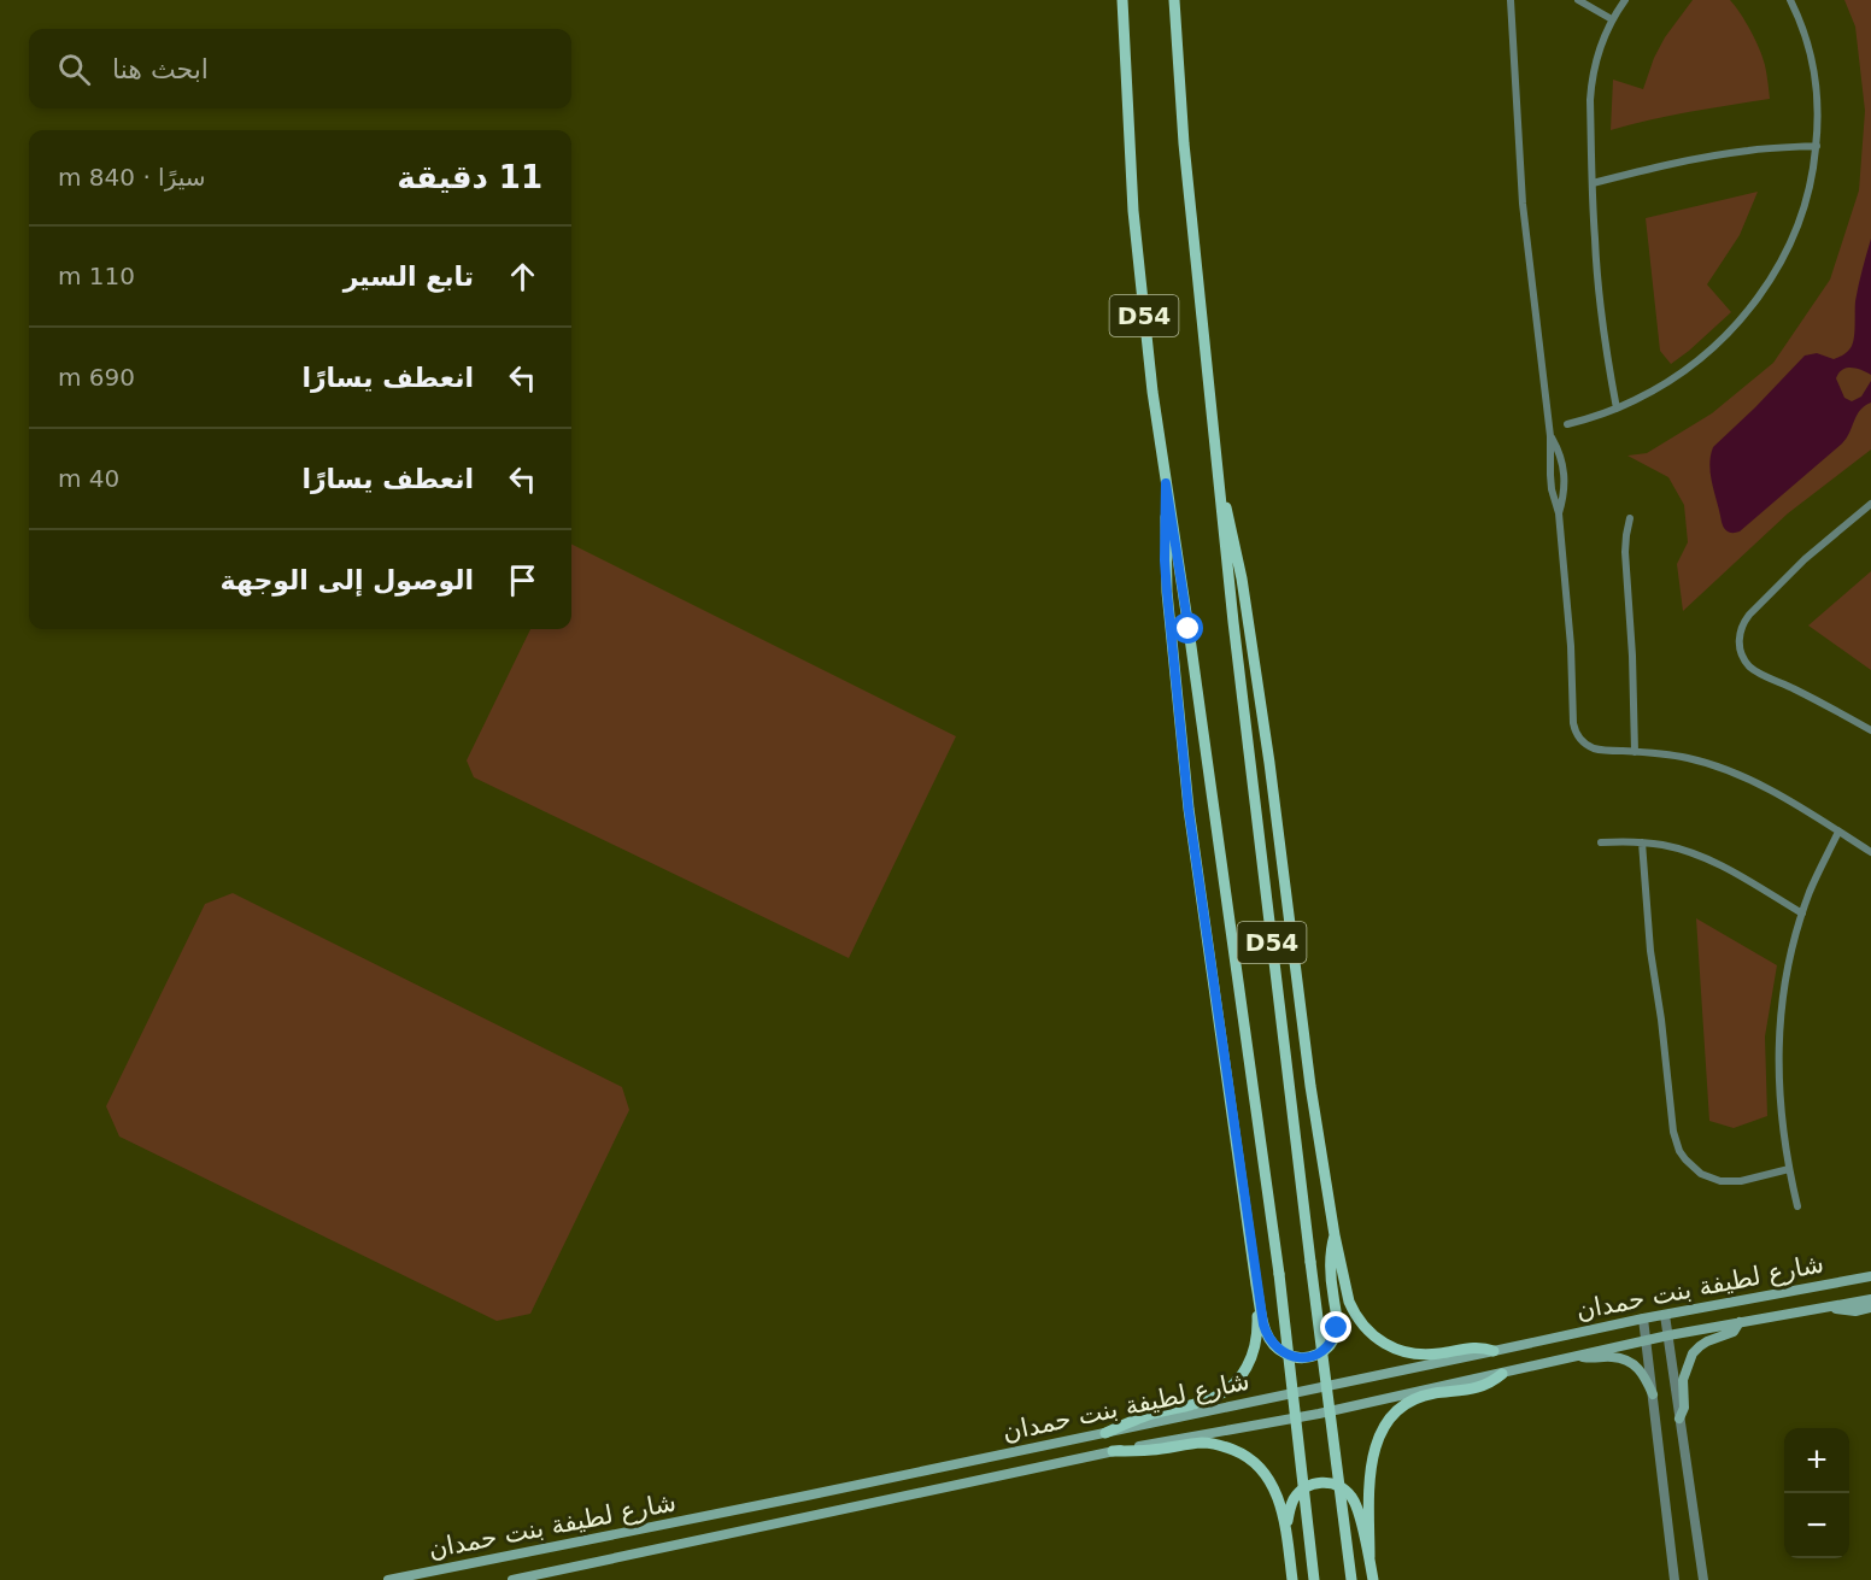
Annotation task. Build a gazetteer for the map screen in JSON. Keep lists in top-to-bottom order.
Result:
{
  "streets": {
    "main road": ["D54", "شارع لطيفة بنت حمدان"]
  },
  "page": {
    "search": "ابحث هنا",
    "heading": ["11 دقيقة", "سيرًا · 840 m"],
    "list": [
      ["تابع السير", "110 m"],
      ["انعطف يسارًا", "690 m"],
      ["انعطف يسارًا", "40 m"],
      "الوصول إلى الوجهة"
    ],
    "map_buttons": ["+", "−"]
  }
}
